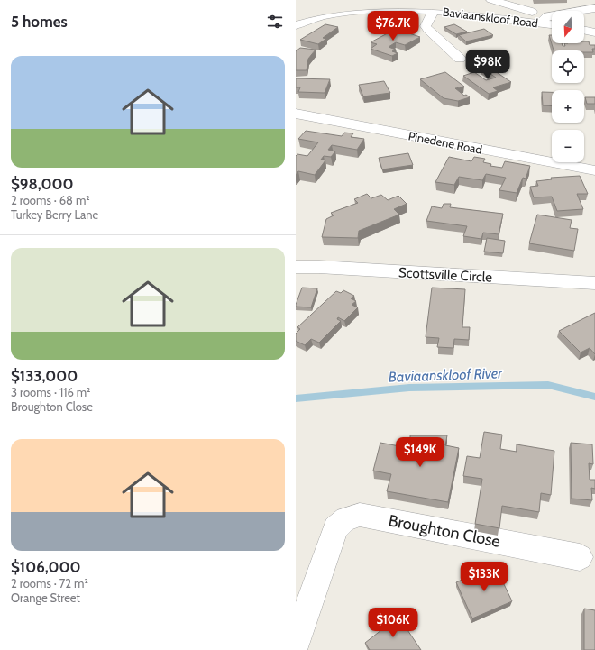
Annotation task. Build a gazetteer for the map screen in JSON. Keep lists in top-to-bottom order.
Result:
{
  "streets": {
    "street": [
      "Baviaanskloof Road",
      "Pinedene Road",
      "Scottsville Circle",
      "Broughton Close"
    ]
  },
  "water": ["Baviaanskloof River"],
  "north": "bottom",
  "page": {
    "heading": "5 homes",
    "map_buttons": ["+", "−"],
    "price": [
      "$76.7K",
      "$98K",
      "$149K",
      "$133K",
      "$106K"
    ],
    "list": [
      {
        "name": "$98,000",
        "note": "2 rooms · 68 m² · Turkey Berry Lane"
      },
      {
        "name": "$133,000",
        "note": "3 rooms · 116 m² · Broughton Close"
      },
      {
        "name": "$106,000",
        "note": "2 rooms · 72 m² · Orange Street"
      }
    ]
  }
}
